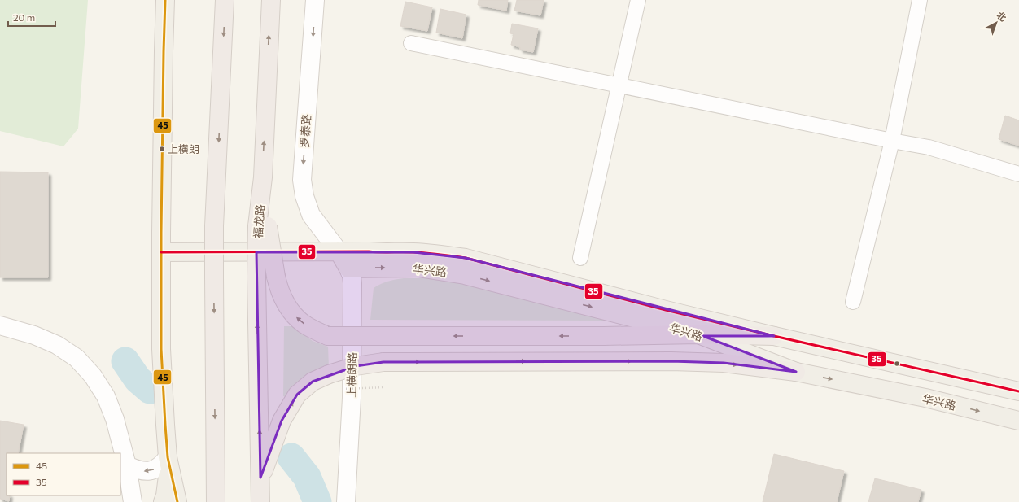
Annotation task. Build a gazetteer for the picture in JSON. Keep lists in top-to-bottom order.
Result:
{
  "streets": {
    "highway": ["福龙路"],
    "main road": ["华兴路", "上横朗路"],
    "street": ["罗泰路"]
  },
  "crossings": [
    ["罗泰路", "华兴路"],
    ["罗泰路", "上横朗路"],
    ["华兴路", "上横朗路"]
  ],
  "one_way": ["罗泰路"],
  "places": ["上横朗"],
  "lines": ["transit line 45", "transit line 35"],
  "legend": ["45", "35"],
  "scale_bar": "20 m",
  "north": "top right"
}
